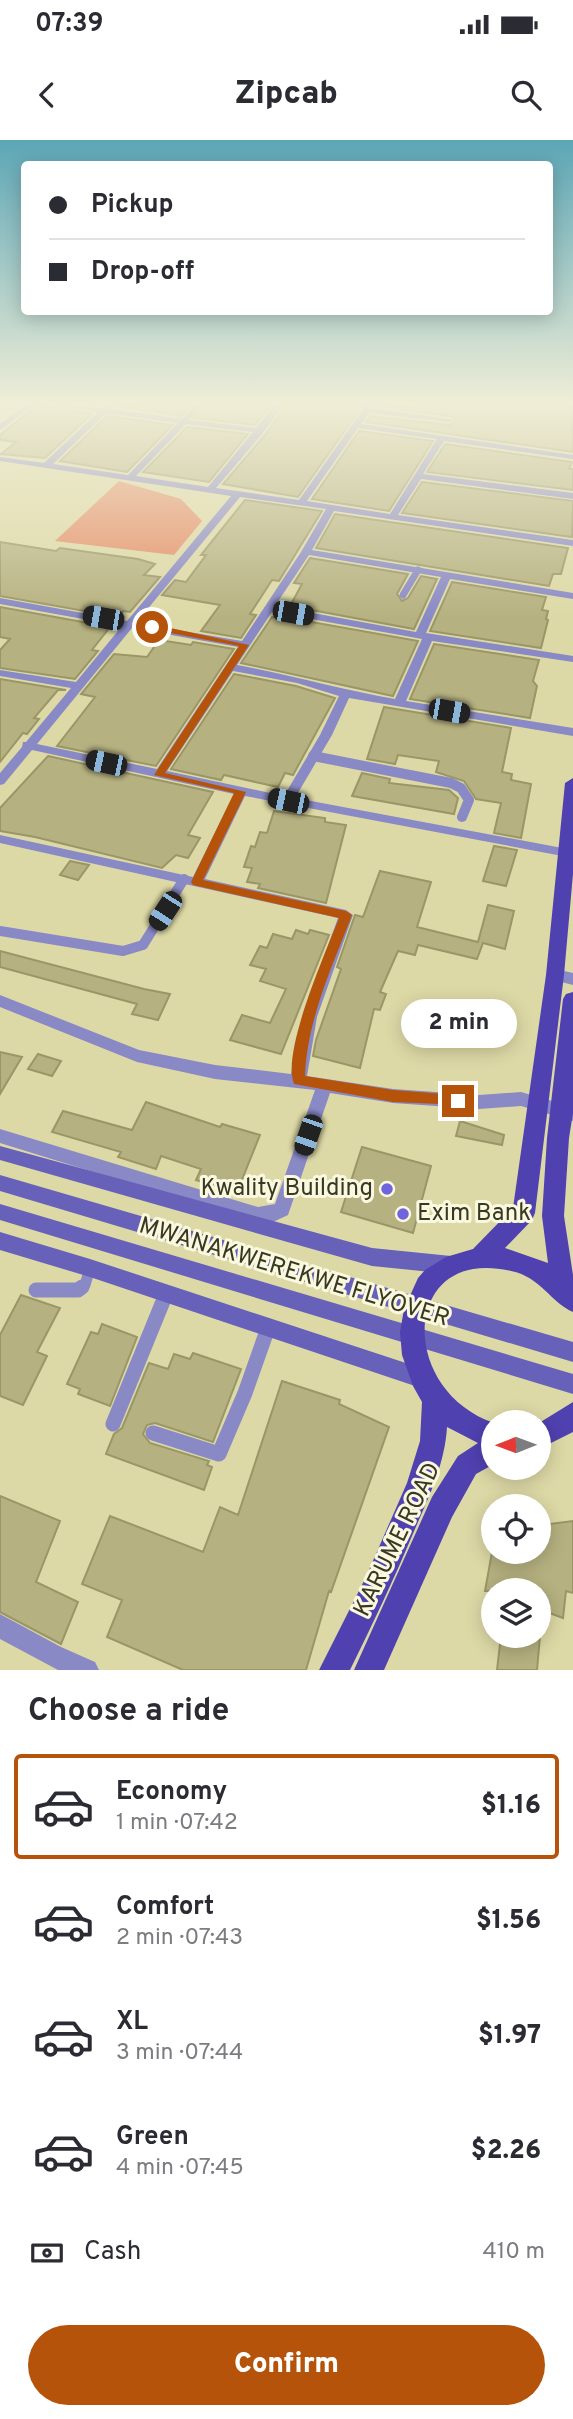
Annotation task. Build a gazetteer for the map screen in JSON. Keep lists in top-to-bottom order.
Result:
{
  "streets": {
    "main road": ["MWANAKWEREKWE FLYOVER", "KARUME ROAD"]
  },
  "places": ["Kwality Building", "Exim Bank"],
  "north": "left",
  "page": {
    "status": "07:39",
    "header": "Zipcab",
    "banner": ["Pickup", "Drop-off"],
    "bubble": "2 min",
    "heading": "Choose a ride",
    "list": [
      {
        "name": "Economy",
        "note": "1 min · 07:42",
        "value": "$1.16"
      },
      {
        "name": "Comfort",
        "note": "2 min · 07:43",
        "value": "$1.56"
      },
      {
        "name": "XL",
        "note": "3 min · 07:44",
        "value": "$1.97"
      },
      {
        "name": "Green",
        "note": "4 min · 07:45",
        "value": "$2.26"
      }
    ],
    "pay": ["Cash", "410 m"],
    "buttons": "Confirm"
  }
}
